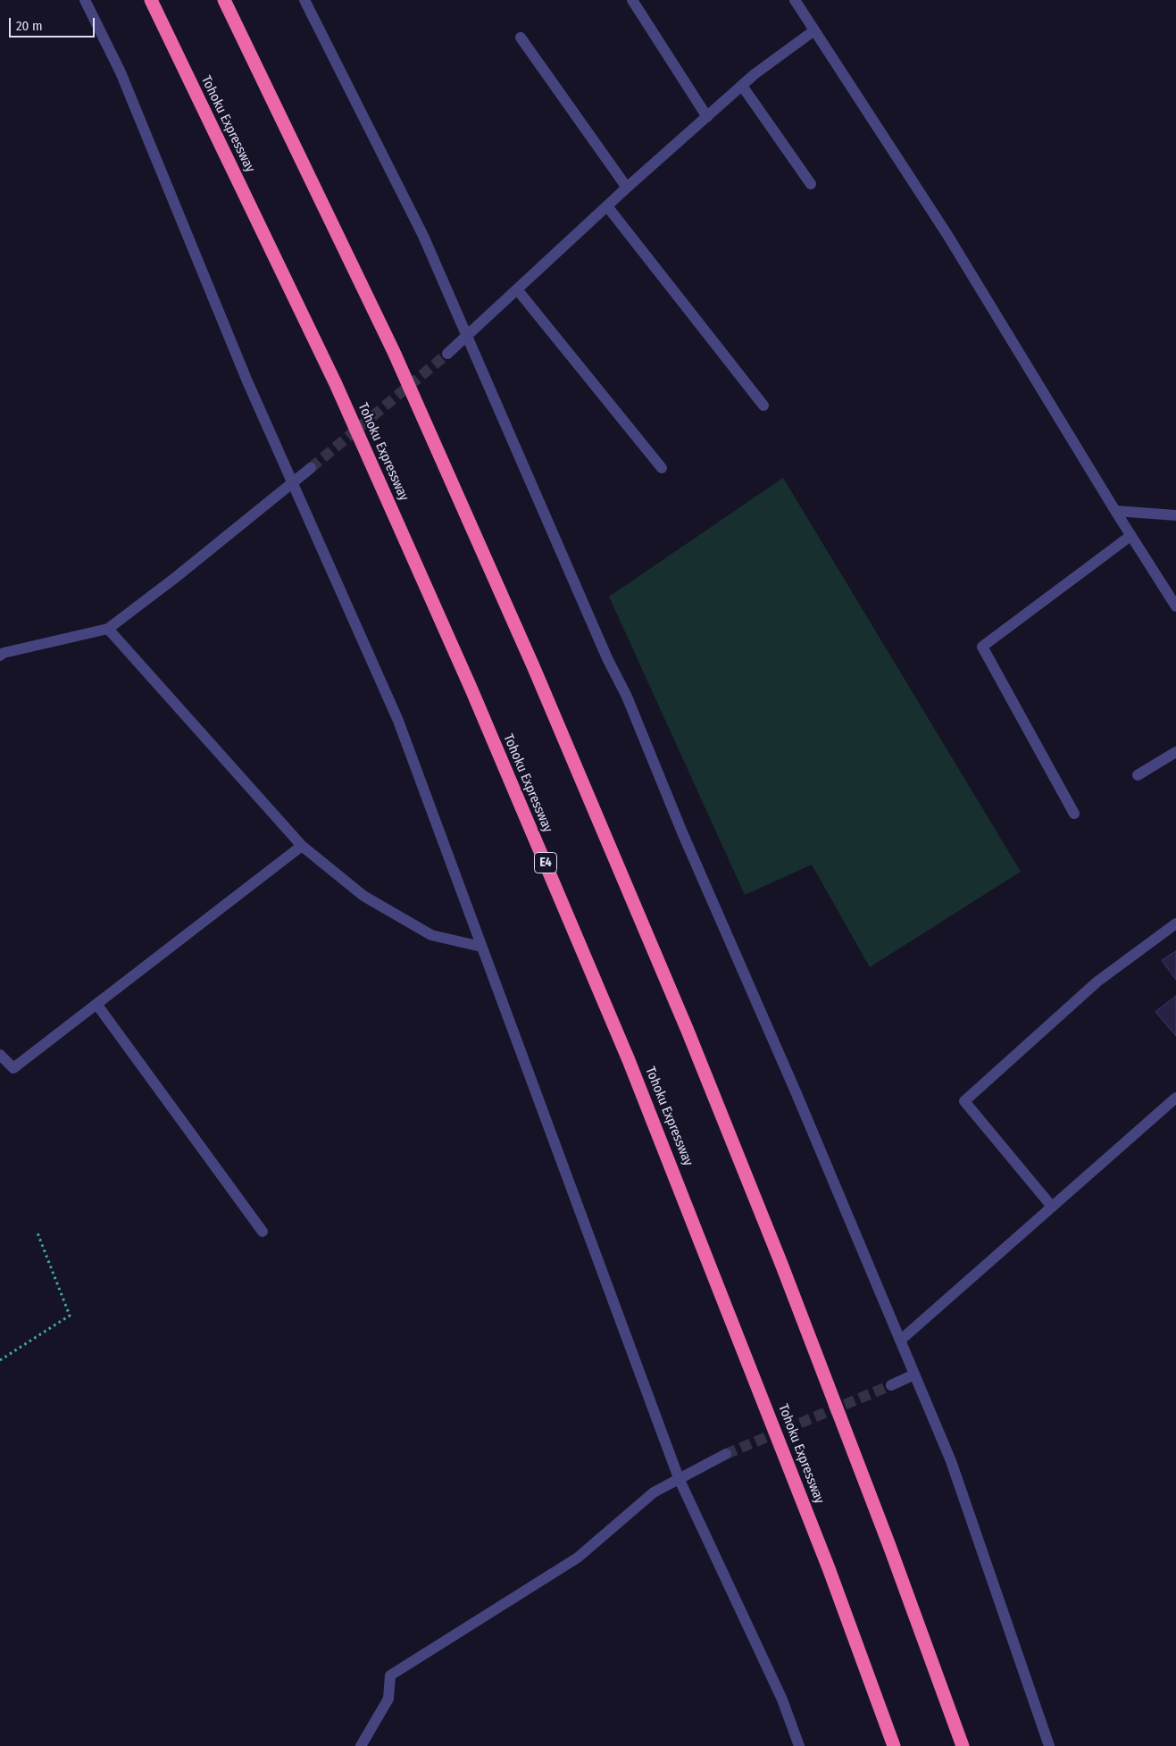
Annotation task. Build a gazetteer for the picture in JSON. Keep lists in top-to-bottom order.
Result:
{
  "streets": {
    "highway": ["Tohoku Expressway", "E4"]
  },
  "scale_bar": "20 m"
}
